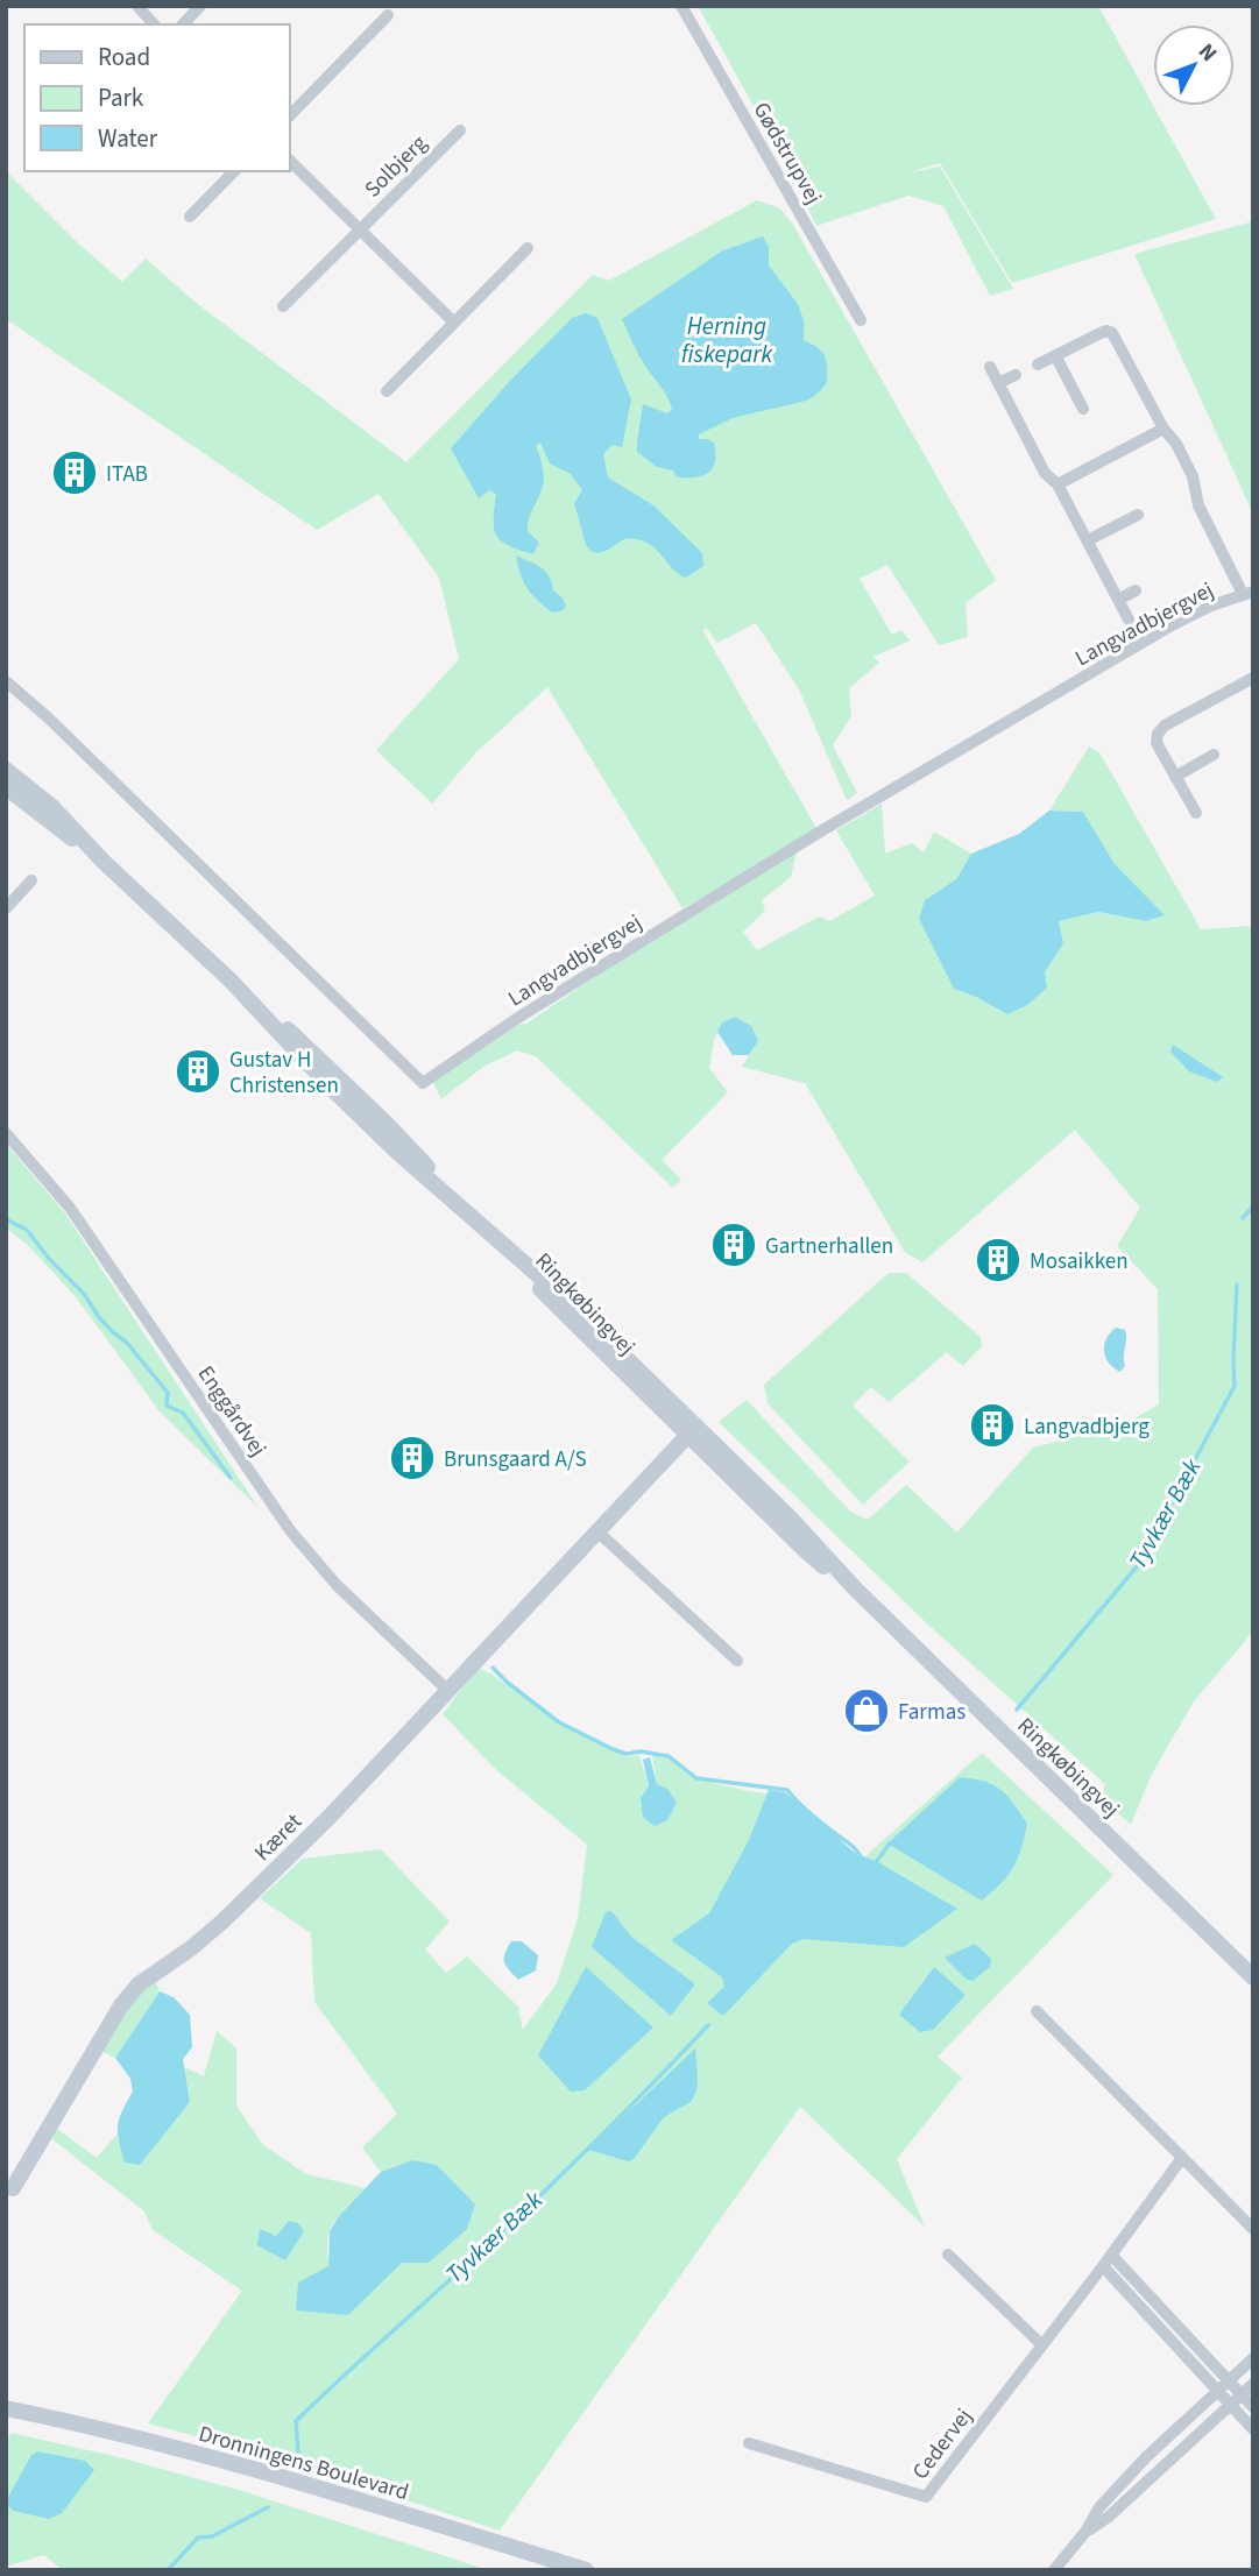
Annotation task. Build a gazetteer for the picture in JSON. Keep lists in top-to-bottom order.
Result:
{
  "streets": {
    "street": [
      "Gødstrupvej",
      "Solbjerg",
      "Langvadbjergvej",
      "Ringkøbingvej",
      "Enggårdvej",
      "Kæret",
      "Cedervej",
      "Dronningens Boulevard"
    ]
  },
  "crossings": [
    ["Ringkøbingvej", "Kæret"],
    ["Enggårdvej", "Kæret"]
  ],
  "water": ["Herning fiskepark", "Tyvkær Bæk"],
  "places": {
    "building": [
      "ITAB",
      "Gustav H Christensen",
      "Gartnerhallen",
      "Mosaikken",
      "Langvadbjerg",
      "Brunsgaard A/S"
    ],
    "shop": ["Farmas"]
  },
  "legend": ["Road", "Park", "Water"],
  "north": "top right"
}
